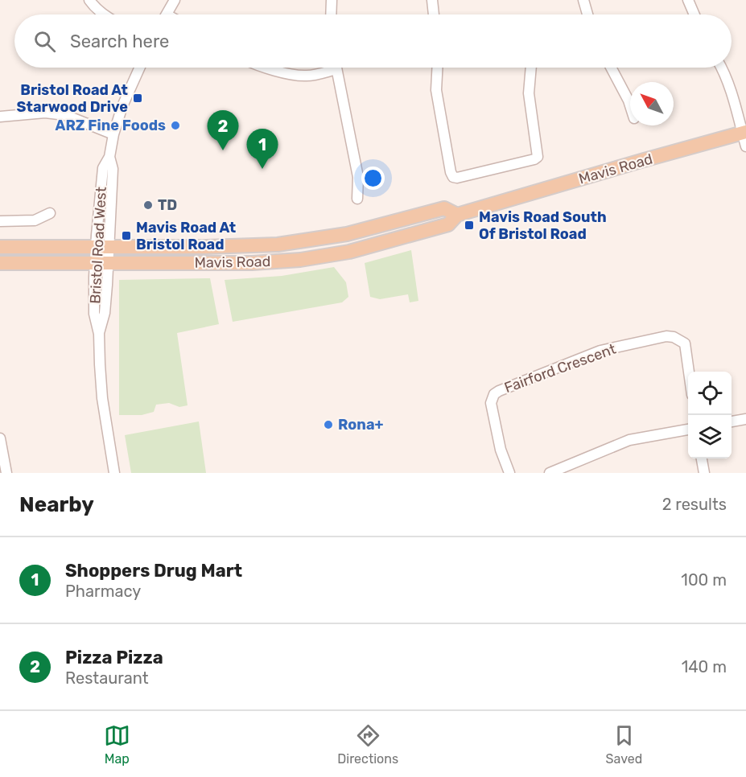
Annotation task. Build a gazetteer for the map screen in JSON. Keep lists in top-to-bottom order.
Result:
{
  "streets": {
    "main road": ["Mavis Road"],
    "street": ["Bristol Road West", "Fairford Crescent"]
  },
  "crossings": [
    ["Mavis Road", "Bristol Road West"]
  ],
  "places": {
    "transit": ["Bristol Road At Starwood Drive", "Mavis Road South Of Bristol Road", "Mavis Road At Bristol Road"],
    "other": ["ARZ Fine Foods", "TD", "Rona+"]
  },
  "north": "top left",
  "page": {
    "search": "Search here",
    "pins": ["2", "1"],
    "heading": ["Nearby", "2 results"],
    "list": [
      {
        "mark": "1",
        "name": "Shoppers Drug Mart",
        "note": "Pharmacy",
        "value": "100 m"
      },
      {
        "mark": "2",
        "name": "Pizza Pizza",
        "note": "Restaurant",
        "value": "140 m"
      }
    ],
    "nav": ["Map", "Directions", "Saved"]
  }
}
